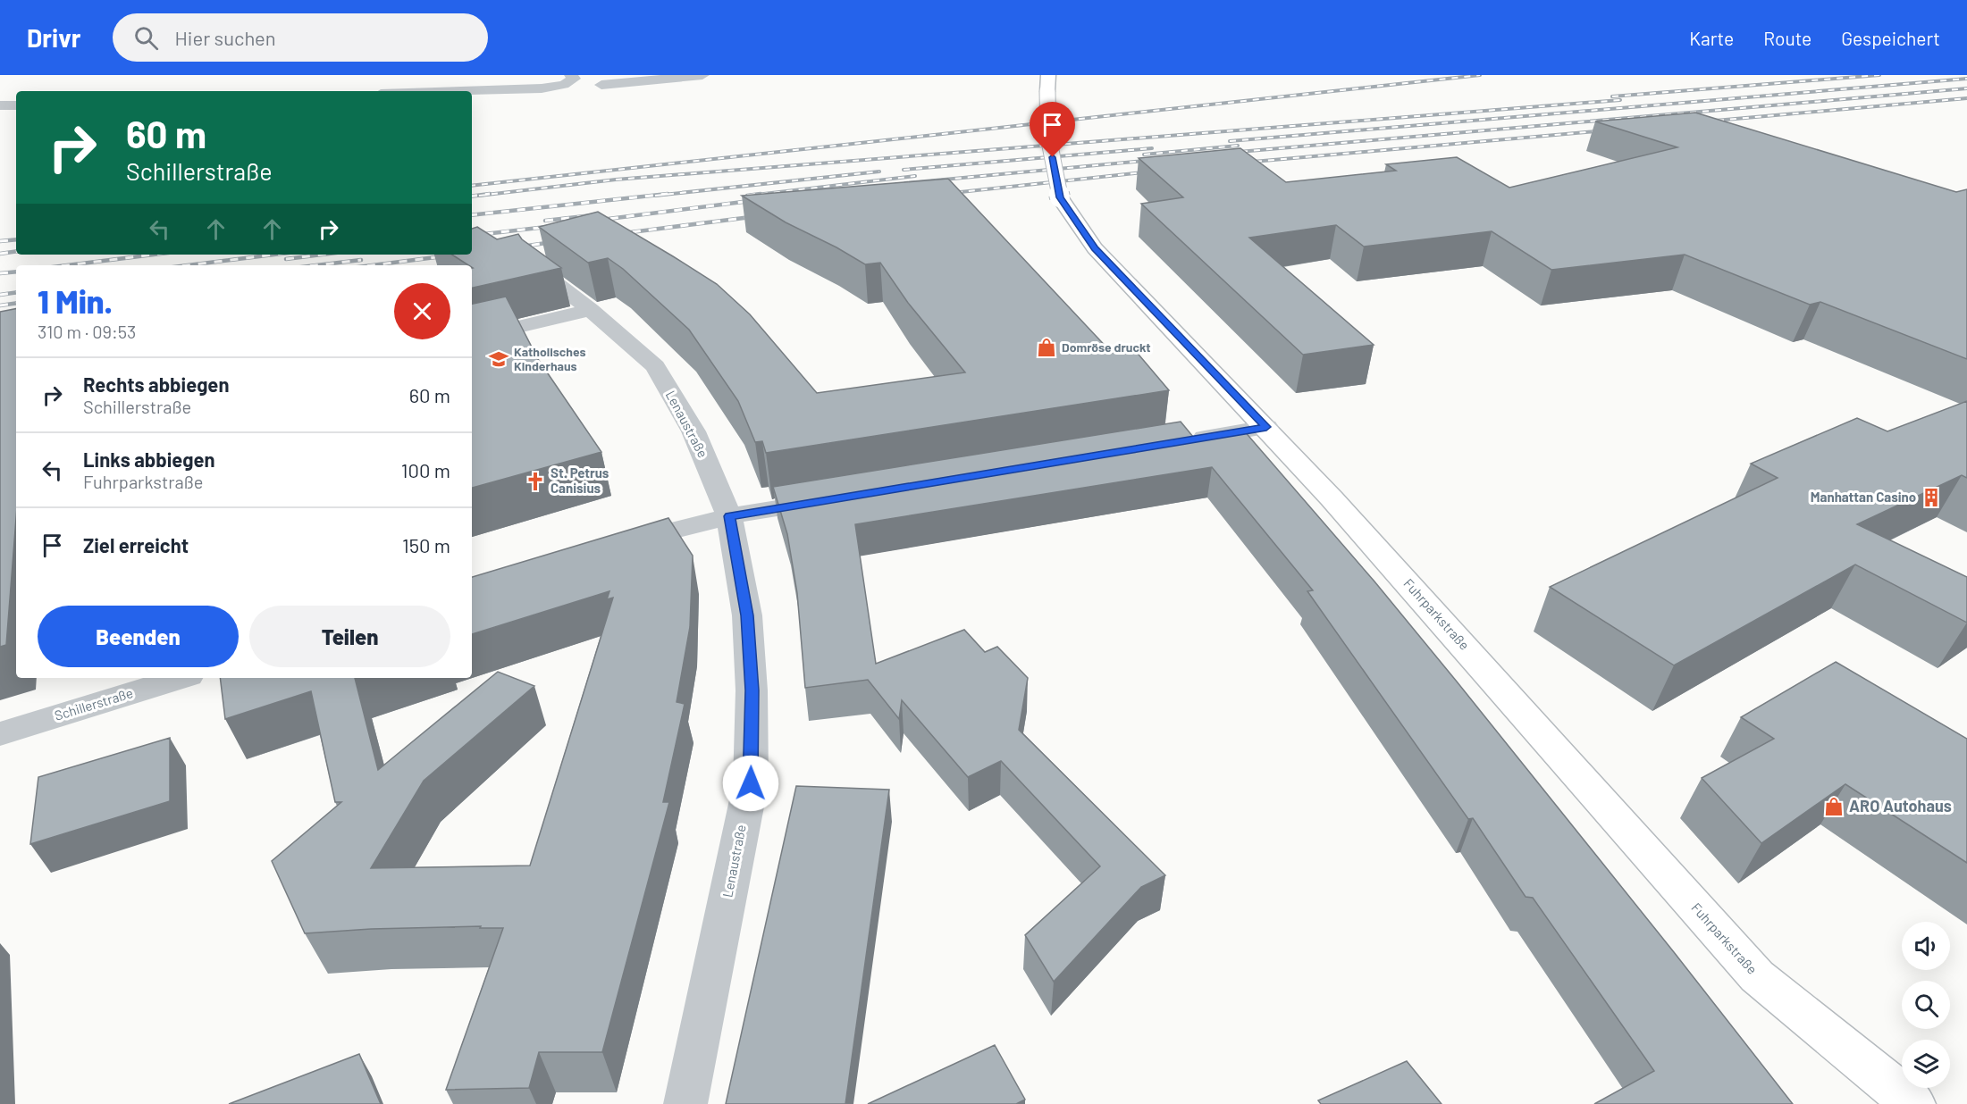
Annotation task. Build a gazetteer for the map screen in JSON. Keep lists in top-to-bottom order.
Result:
{
  "streets": {
    "main road": ["Fuhrparkstraße"],
    "street": ["Lenaustraße", "Schillerstraße"]
  },
  "places": {
    "shop": ["Domröse druckt", "ARO Autohaus"],
    "school or university": ["Katholisches Kinderhaus"],
    "church": ["St. Petrus Canisius"],
    "building": ["Manhattan Casino"]
  },
  "page": {
    "header": "Drivr",
    "search": "Hier suchen",
    "nav": ["Karte", "Route", "Gespeichert"],
    "turn": ["60 m", "Schillerstraße"],
    "heading": ["1 Min.", "310 m · 09:53"],
    "list": [
      {
        "name": "Rechts abbiegen",
        "note": "Schillerstraße",
        "value": "60 m"
      },
      {
        "name": "Links abbiegen",
        "note": "Fuhrparkstraße",
        "value": "100 m"
      },
      {
        "name": "Ziel erreicht",
        "value": "150 m"
      }
    ],
    "buttons": ["Beenden", "Teilen"]
  }
}
